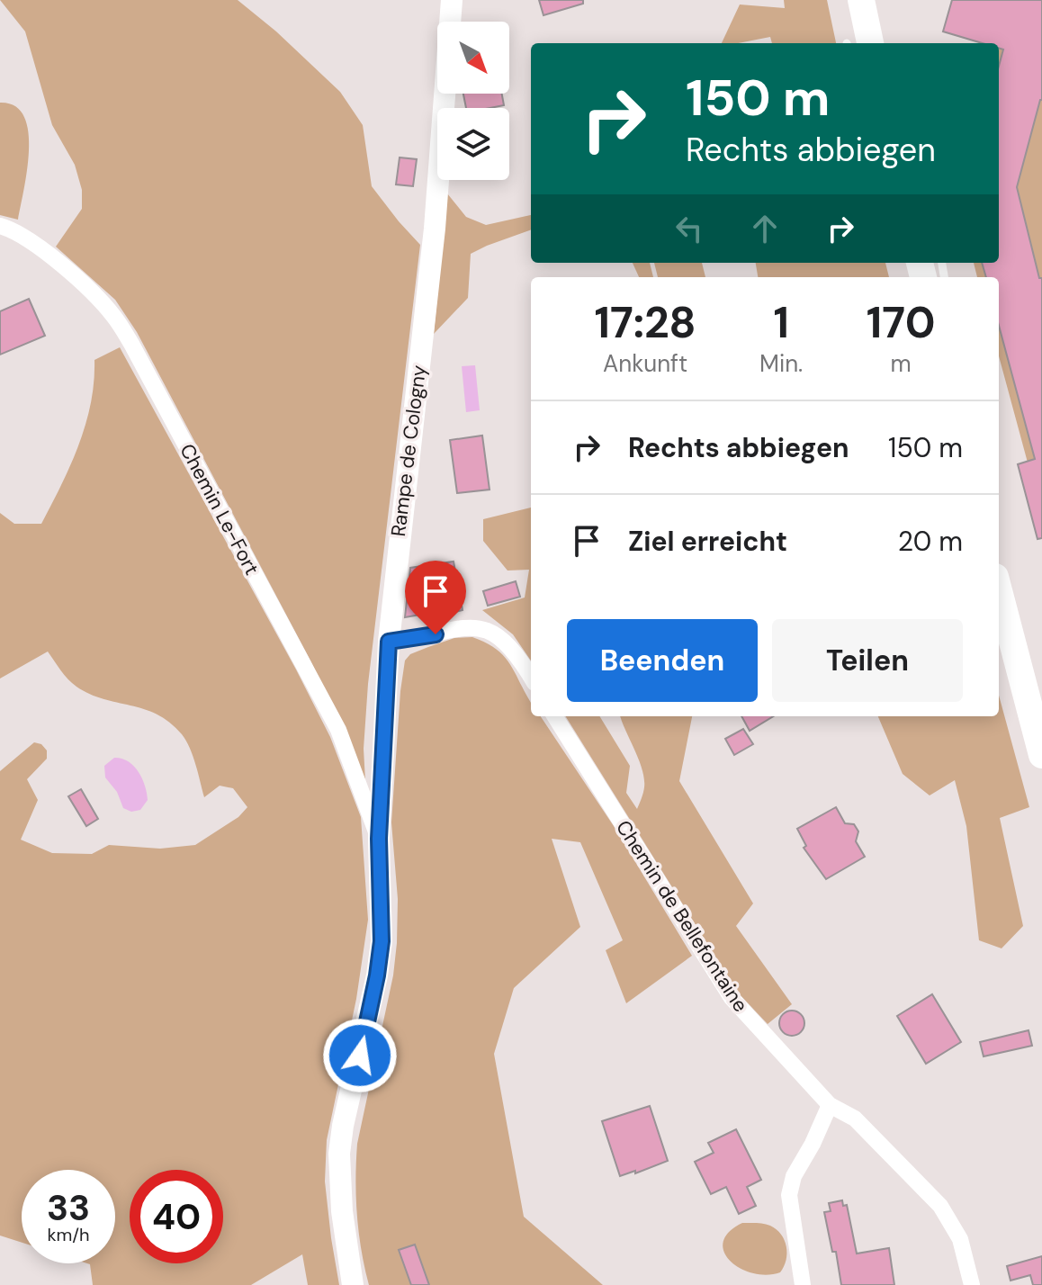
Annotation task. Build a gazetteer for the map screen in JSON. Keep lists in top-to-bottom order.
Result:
{
  "streets": {
    "street": ["Rampe de Cologny", "Chemin Le-Fort", "Chemin de Bellefontaine"]
  },
  "crossings": [
    ["Rampe de Cologny", "Chemin Le-Fort"]
  ],
  "north": "bottom right",
  "page": {
    "turn": ["150 m", "Rechts abbiegen"],
    "eta": [
      "17:28",
      "Ankunft",
      "1",
      "Min.",
      "170",
      "m"
    ],
    "list": [
      {
        "name": "Rechts abbiegen",
        "value": "150 m"
      },
      {
        "name": "Ziel erreicht",
        "value": "20 m"
      }
    ],
    "buttons": ["Beenden", "Teilen"],
    "speed": "33 km/h",
    "limit": "40"
  }
}
